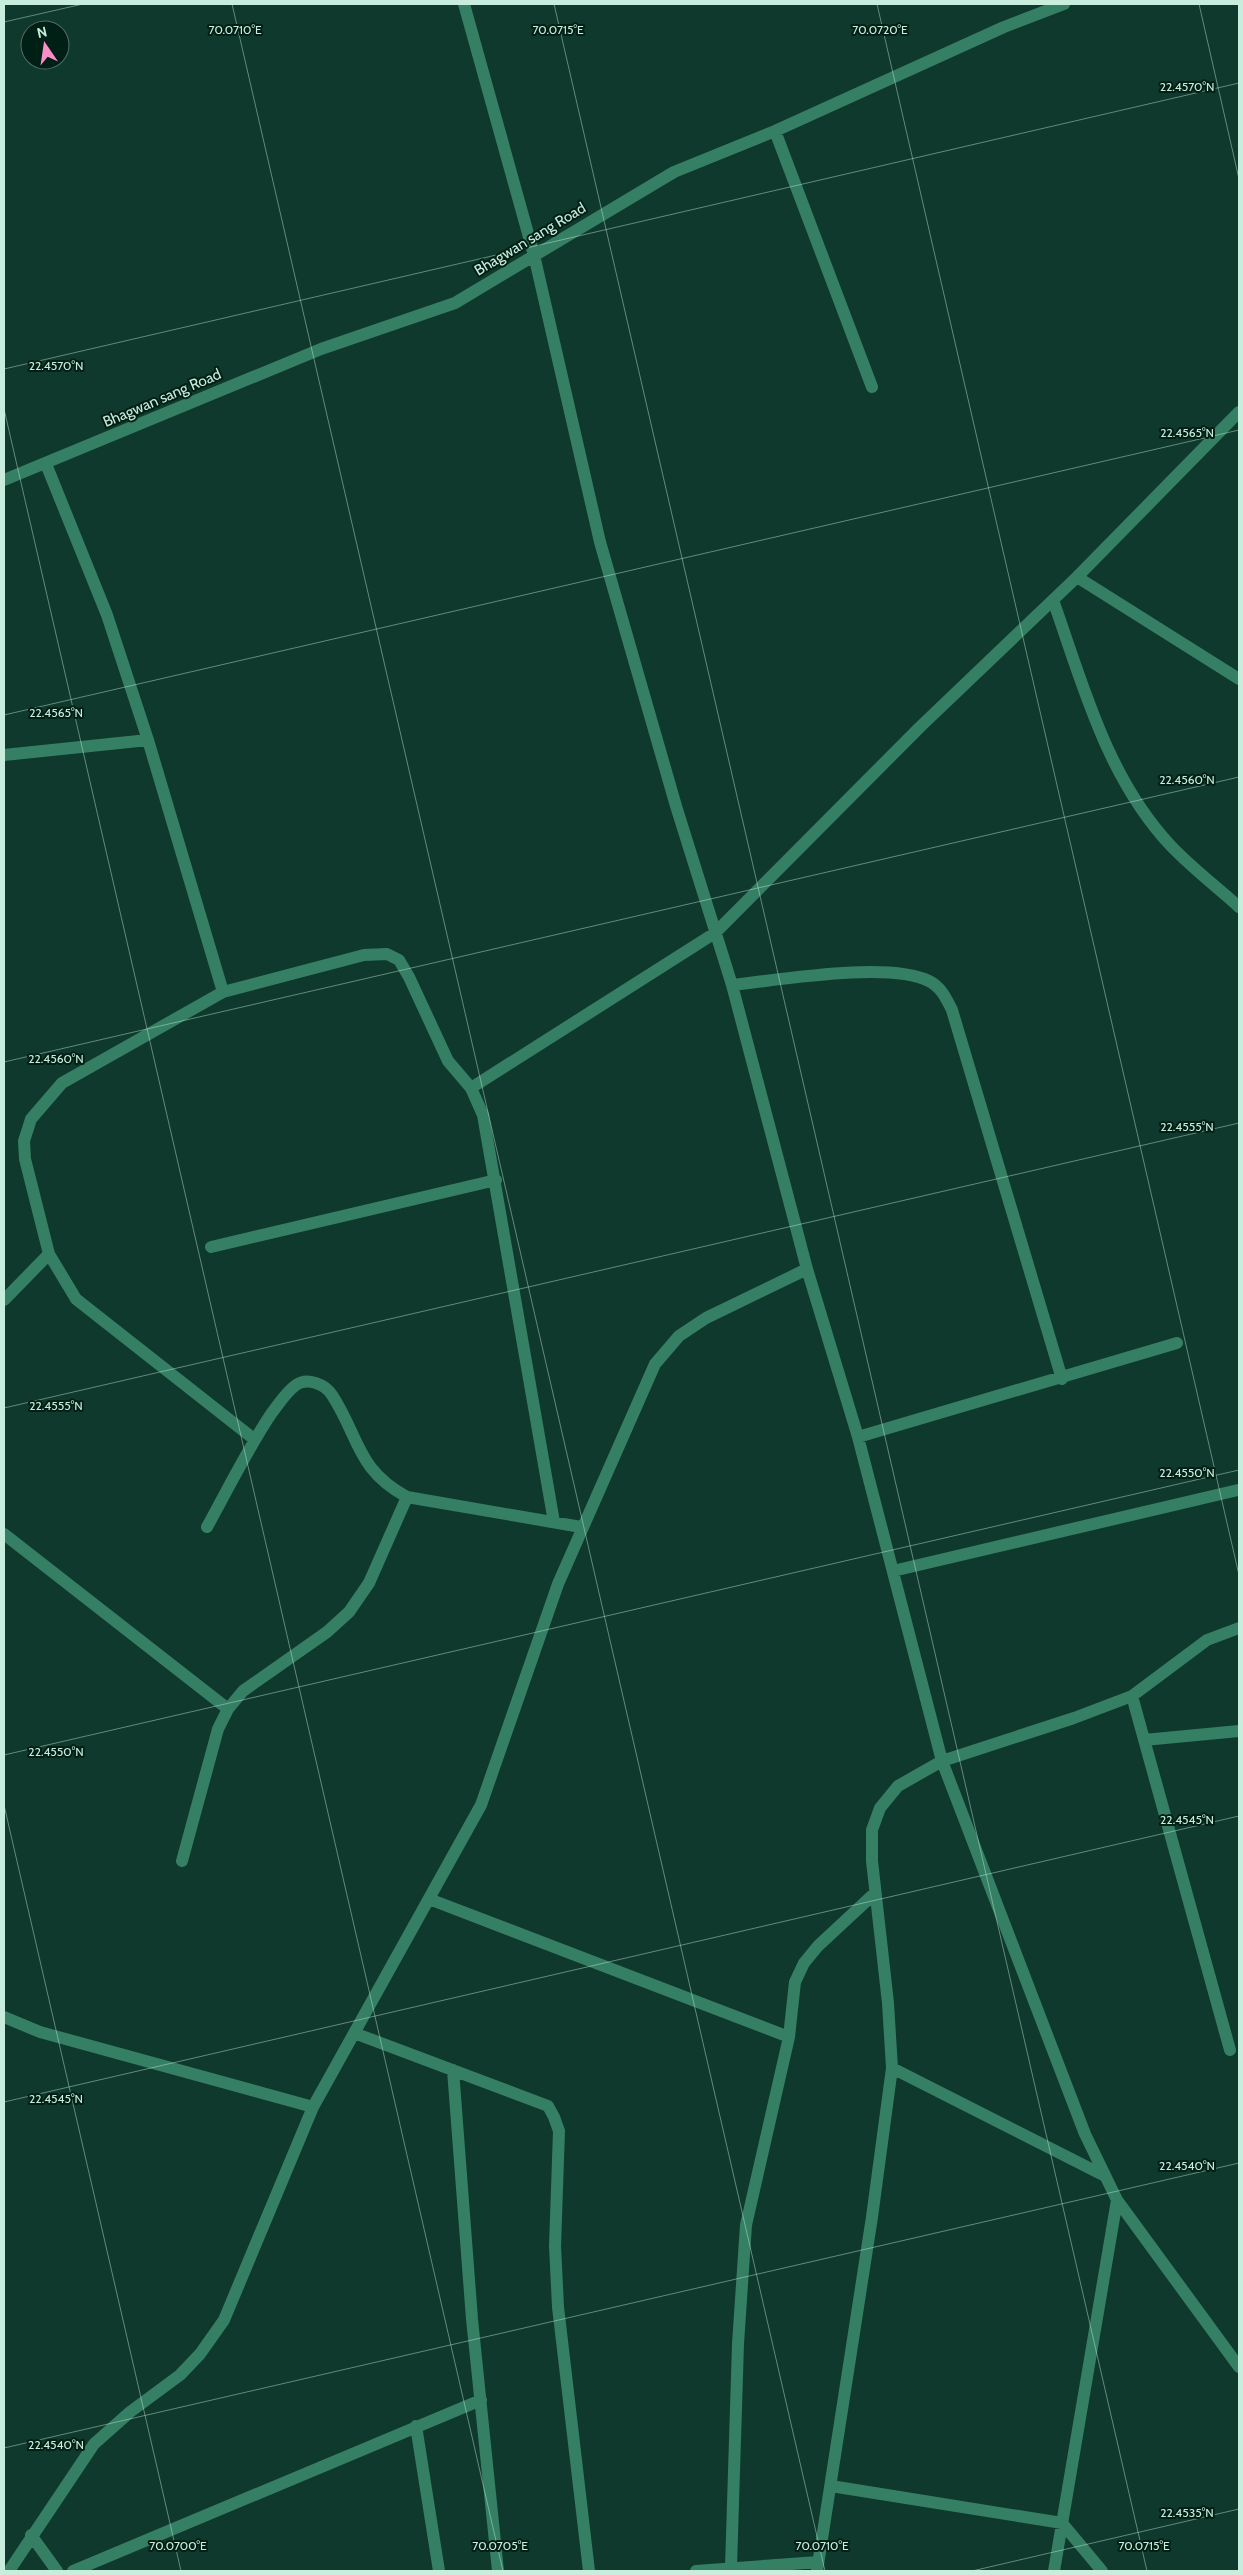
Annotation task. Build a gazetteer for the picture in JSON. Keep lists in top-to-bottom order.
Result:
{
  "streets": {
    "street": ["Bhagwan sang Road"]
  },
  "north": "top",
  "coordinates": [
    "70.0710°E",
    "70.0715°E",
    "70.0720°E",
    "22.4570°N",
    "22.4565°N",
    "22.4560°N",
    "22.4555°N",
    "22.4550°N",
    "22.4545°N",
    "22.4540°N",
    "22.4535°N",
    "70.0700°E",
    "70.0705°E"
  ]
}
